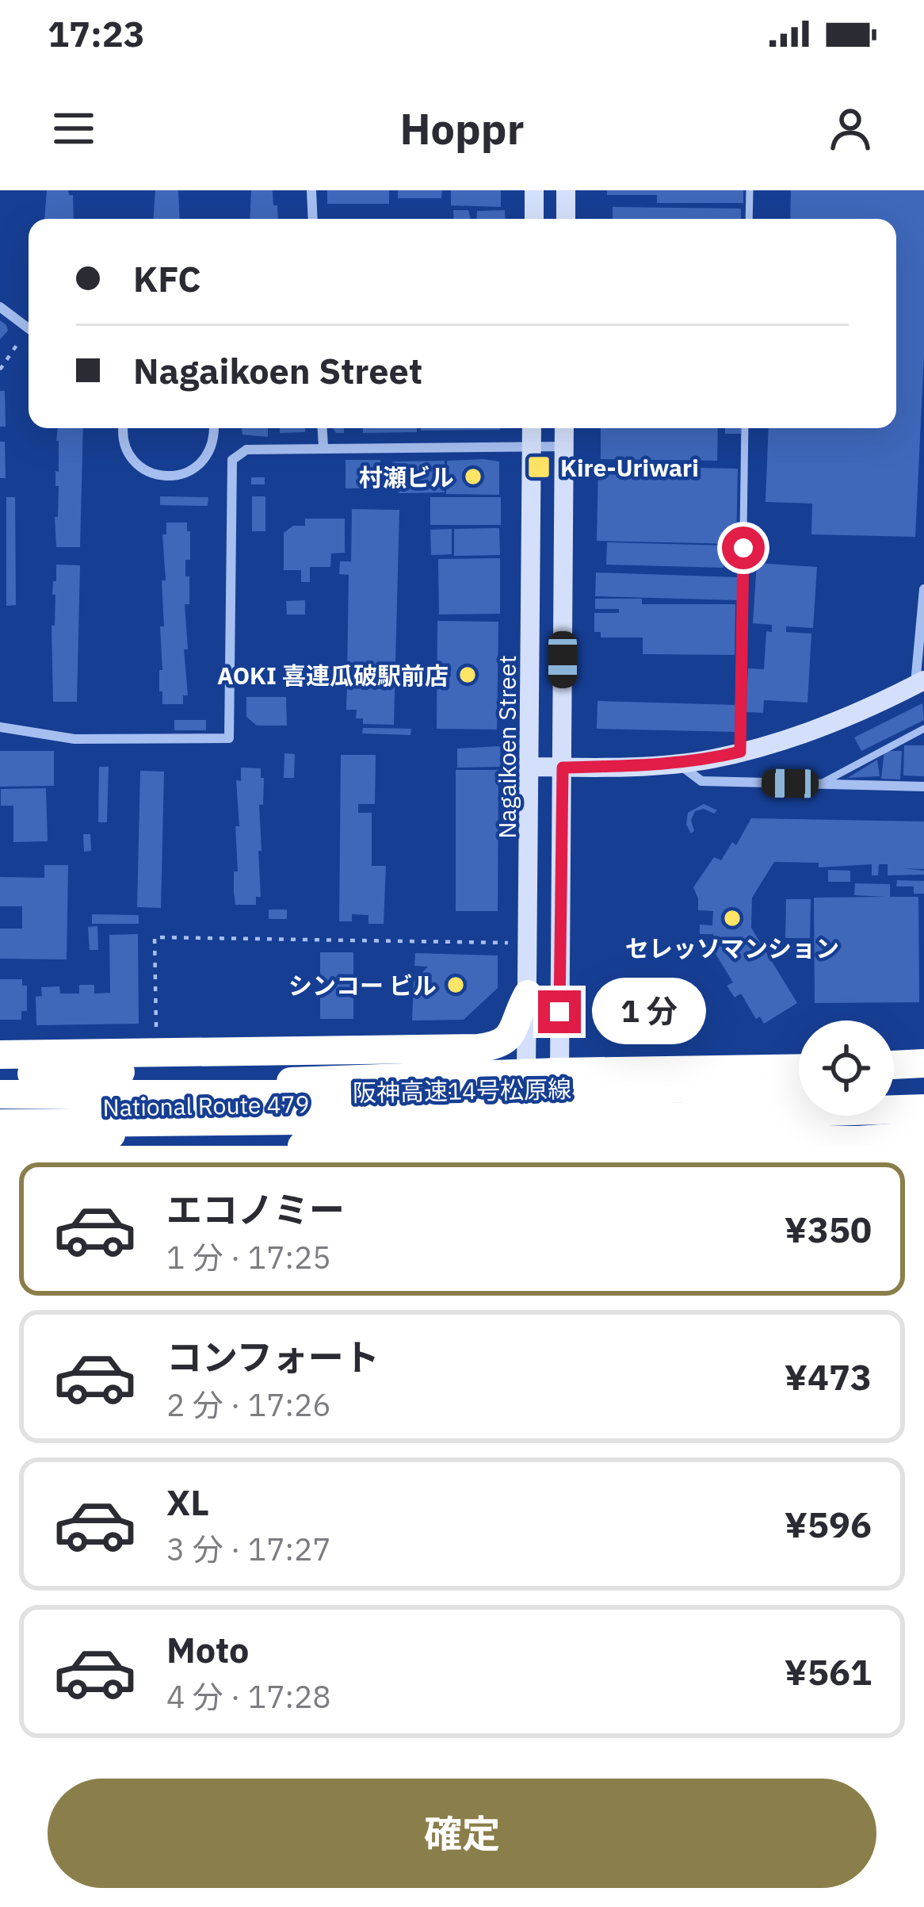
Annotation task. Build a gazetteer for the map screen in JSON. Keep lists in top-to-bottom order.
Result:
{
  "streets": {
    "highway": ["阪神高速14号松原線", "National Route 479"],
    "main road": ["Nagaikoen Street"]
  },
  "crossings": [
    ["Nagaikoen Street", "National Route 479"]
  ],
  "places": {
    "transit": ["Kire-Uriwari"],
    "other": [
      "村瀬ビル",
      "AOKI 喜連瓜破駅前店",
      "セレッソマンション",
      "シンコー ビル"
    ]
  },
  "page": {
    "status": "17:23",
    "header": "Hoppr",
    "banner": ["KFC", "Nagaikoen Street"],
    "bubble": "1 分",
    "list": [
      {
        "name": "エコノミー",
        "note": "1 分 · 17:25",
        "value": "¥350"
      },
      {
        "name": "コンフォート",
        "note": "2 分 · 17:26",
        "value": "¥473"
      },
      {
        "name": "XL",
        "note": "3 分 · 17:27",
        "value": "¥596"
      },
      {
        "name": "Moto",
        "note": "4 分 · 17:28",
        "value": "¥561"
      }
    ],
    "buttons": "確定"
  }
}
